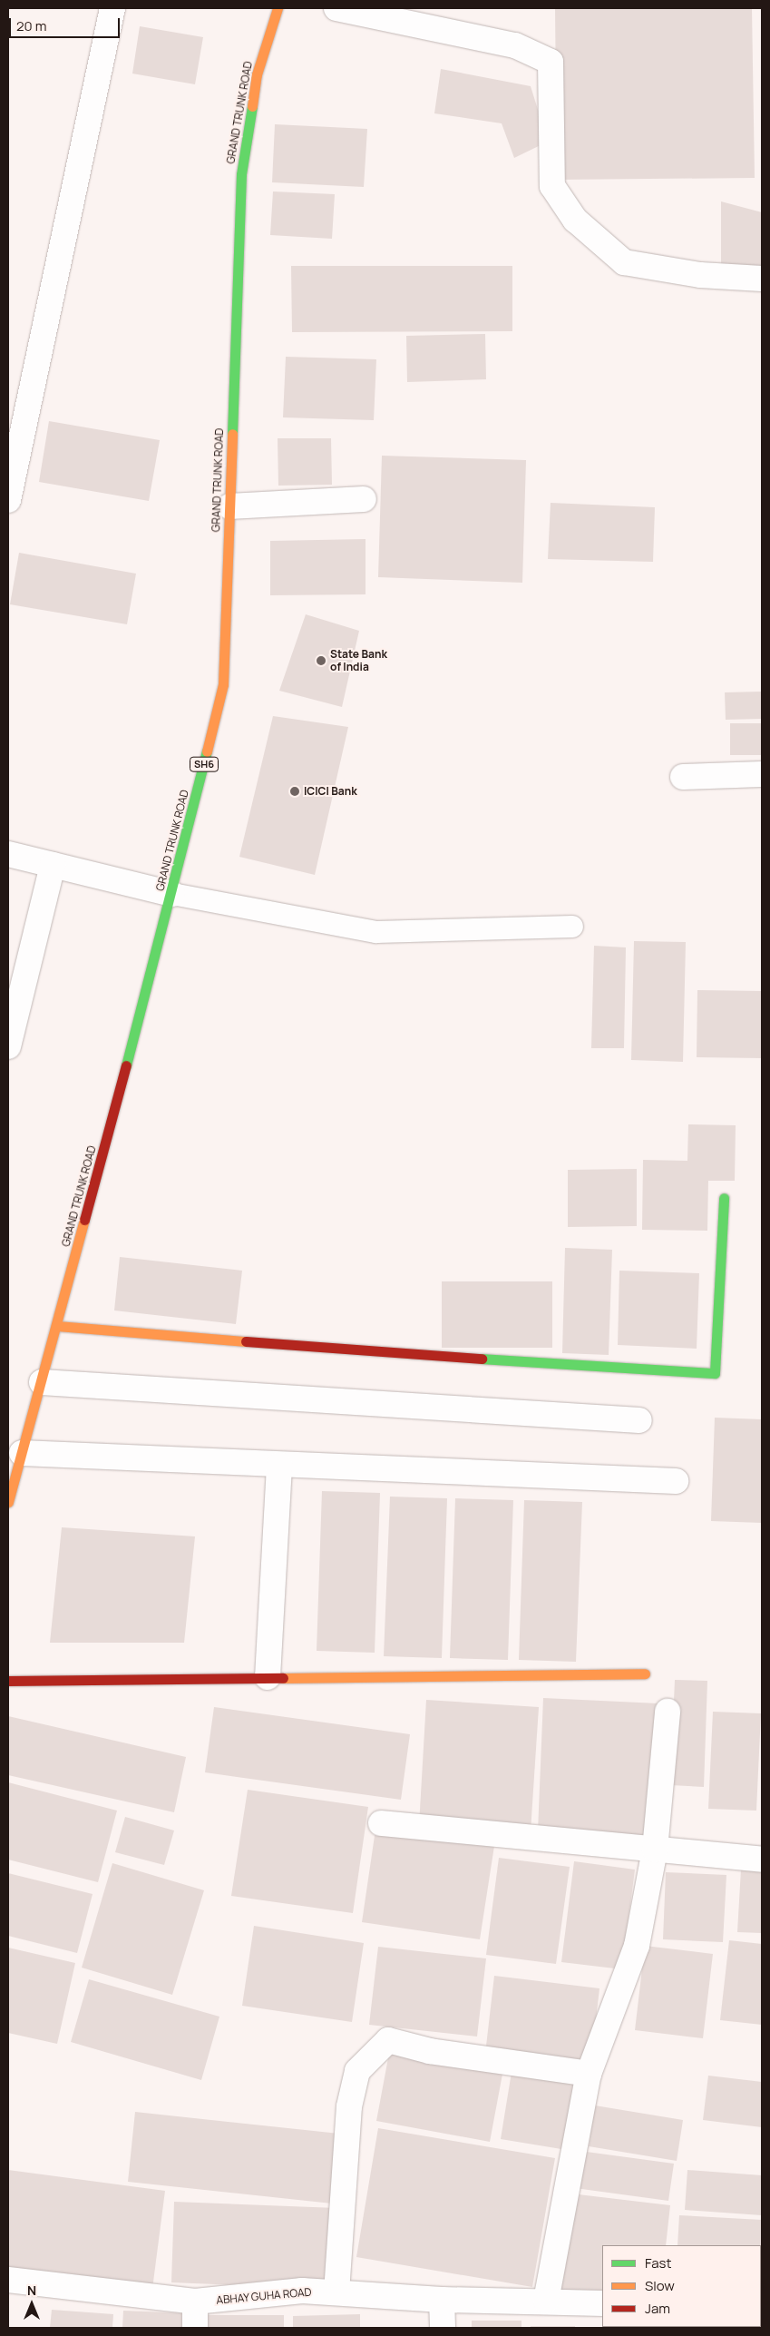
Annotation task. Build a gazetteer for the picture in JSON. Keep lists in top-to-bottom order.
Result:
{
  "streets": {
    "main road": ["GRAND TRUNK ROAD", "SH6"],
    "street": ["ABHAY GUHA ROAD"]
  },
  "places": ["State Bank of India", "ICICI Bank"],
  "legend": ["Fast", "Slow", "Jam"],
  "scale_bar": "20 m",
  "north": "top"
}
